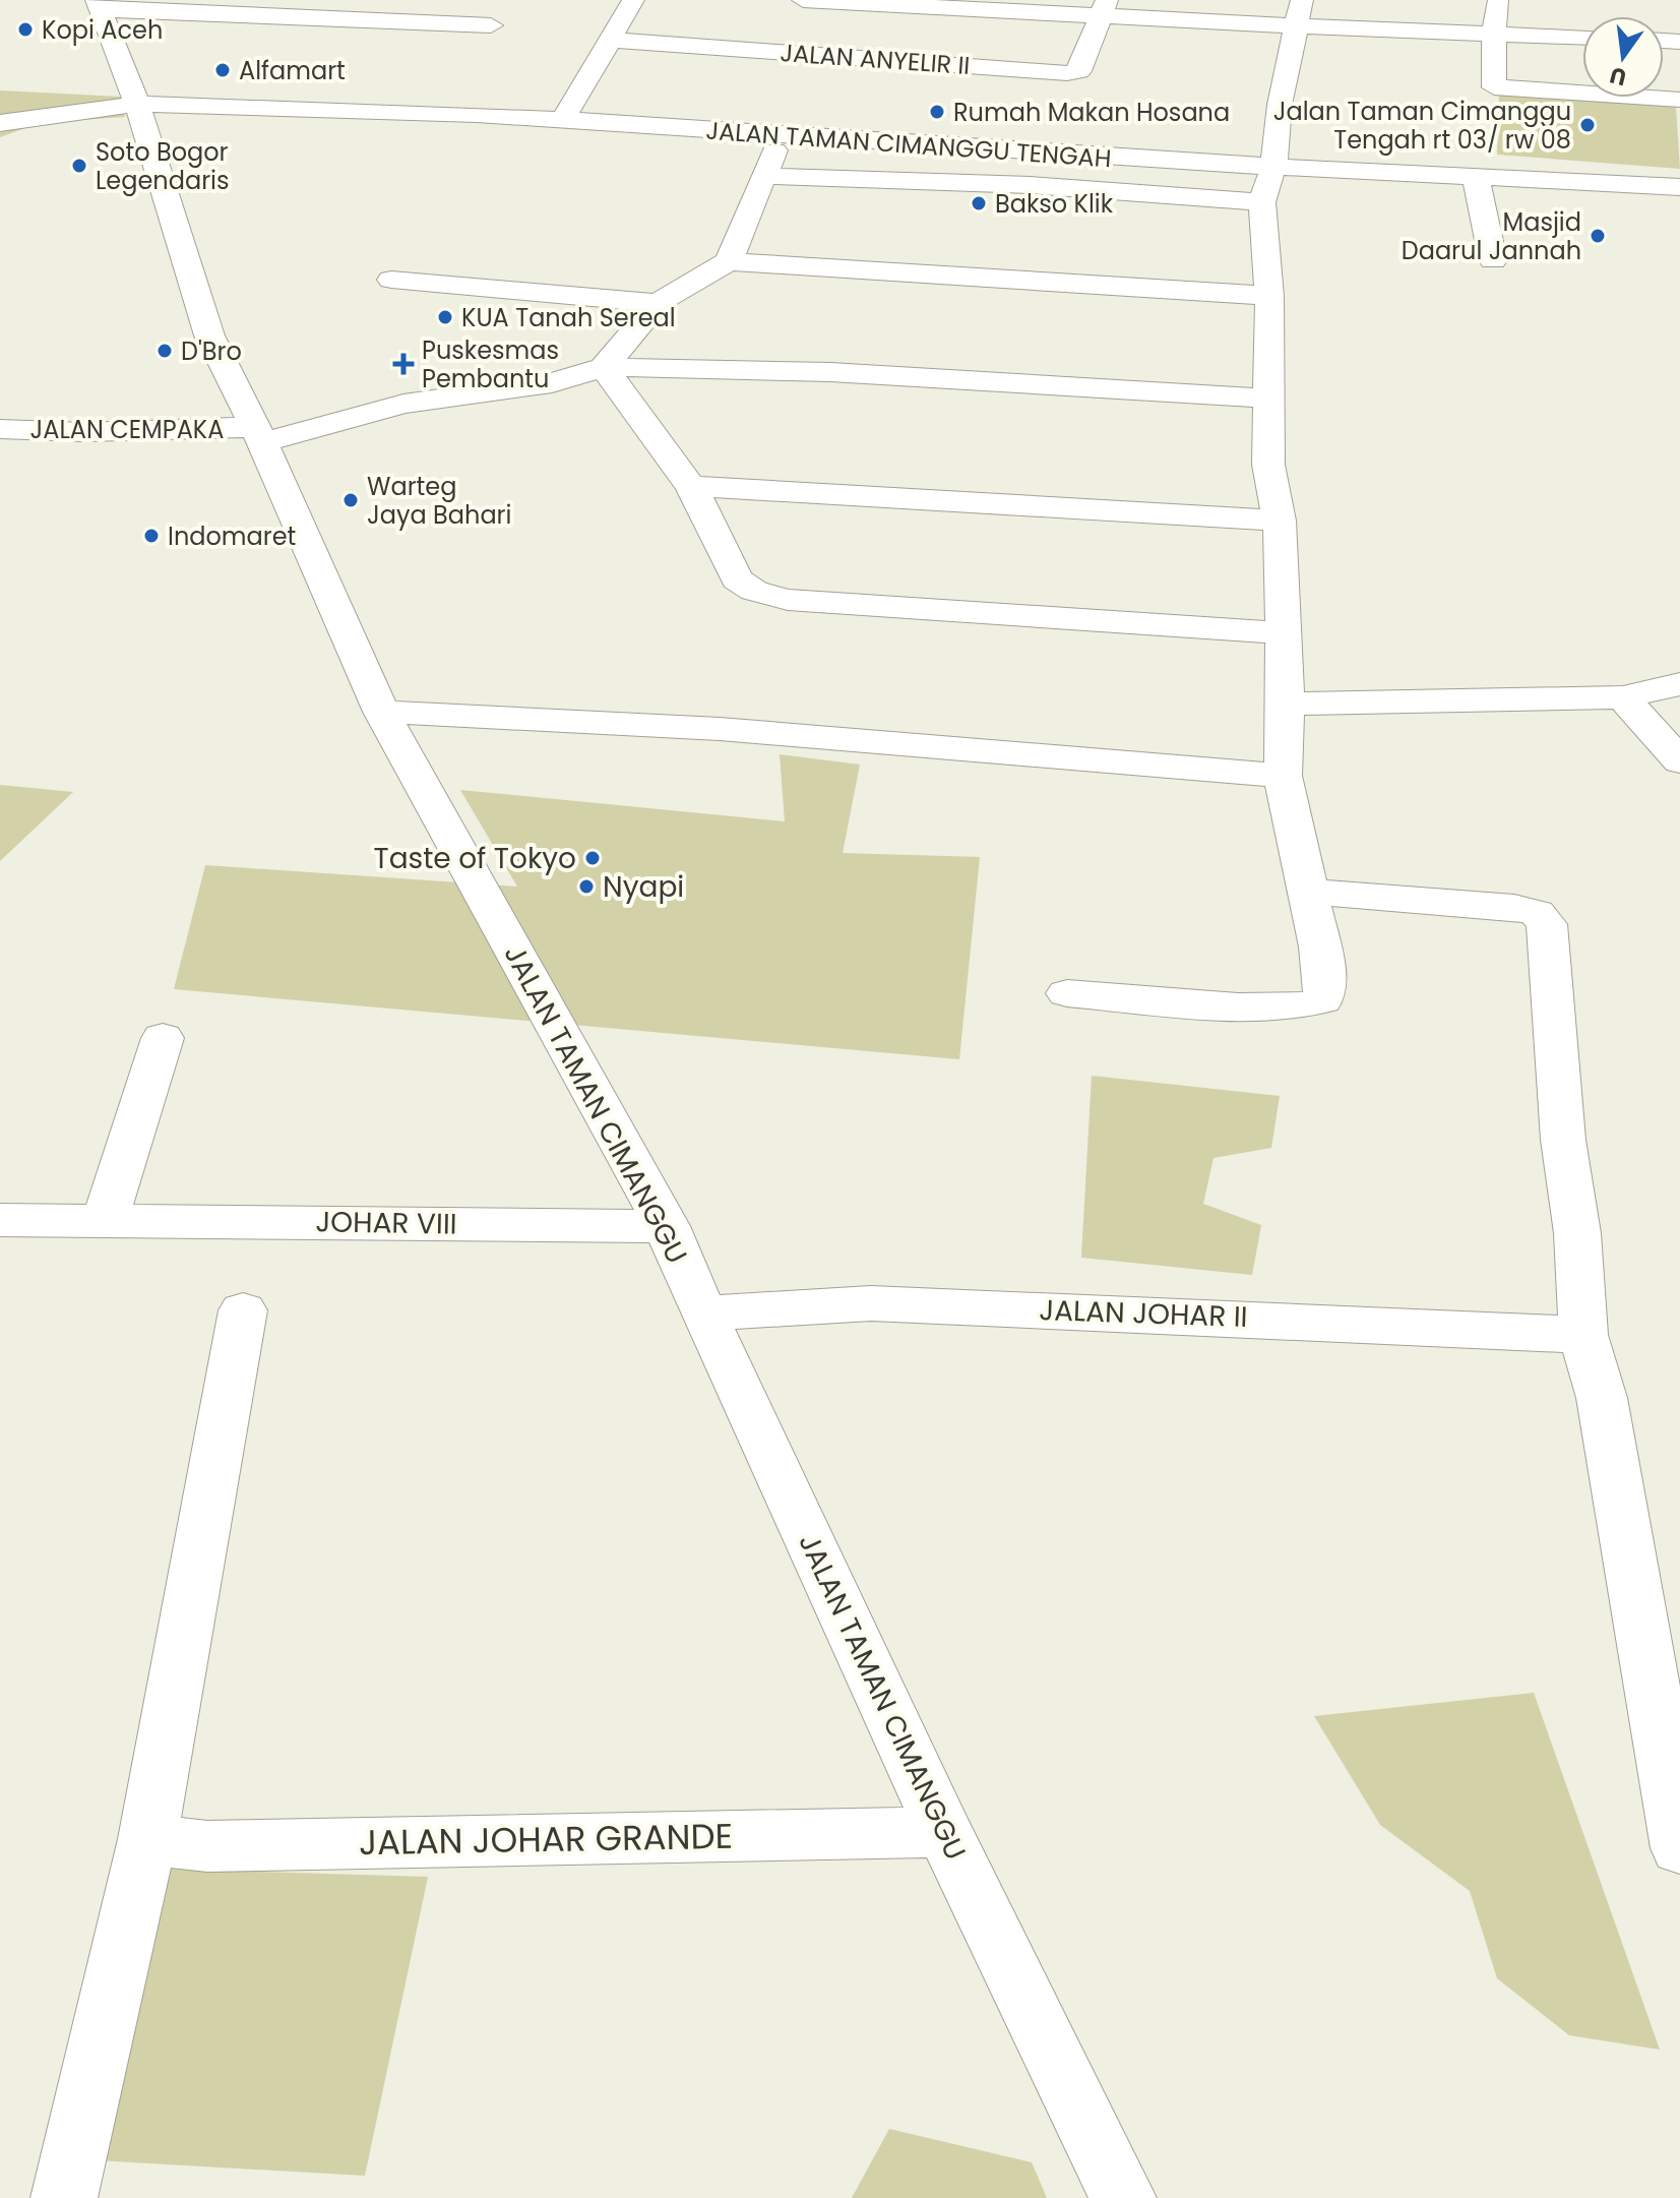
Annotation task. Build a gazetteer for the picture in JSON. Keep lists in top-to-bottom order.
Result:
{
  "streets": {
    "street": [
      "JALAN ANYELIR II",
      "JALAN TAMAN CIMANGGU TENGAH",
      "JALAN CEMPAKA",
      "JALAN TAMAN CIMANGGU",
      "JOHAR VIII",
      "JALAN JOHAR II",
      "JALAN JOHAR GRANDE"
    ]
  },
  "crossings": [
    ["JALAN TAMAN CIMANGGU TENGAH", "JALAN TAMAN CIMANGGU"],
    ["JALAN CEMPAKA", "JALAN TAMAN CIMANGGU"],
    ["JALAN TAMAN CIMANGGU", "JOHAR VIII"],
    ["JALAN TAMAN CIMANGGU", "JALAN JOHAR II"],
    ["JALAN TAMAN CIMANGGU", "JALAN JOHAR GRANDE"]
  ],
  "places": {
    "other": [
      "Kopi Aceh",
      "Alfamart",
      "Rumah Makan Hosana",
      "Jalan Taman Cimanggu Tengah rt 03/ rw 08",
      "Soto Bogor Legendaris",
      "Bakso Klik",
      "Masjid Daarul Jannah",
      "KUA Tanah Sereal",
      "D'Bro",
      "Warteg Jaya Bahari",
      "Indomaret",
      "Taste of Tokyo",
      "Nyapi"
    ],
    "health": ["Puskesmas Pembantu"]
  },
  "north": "bottom"
}
